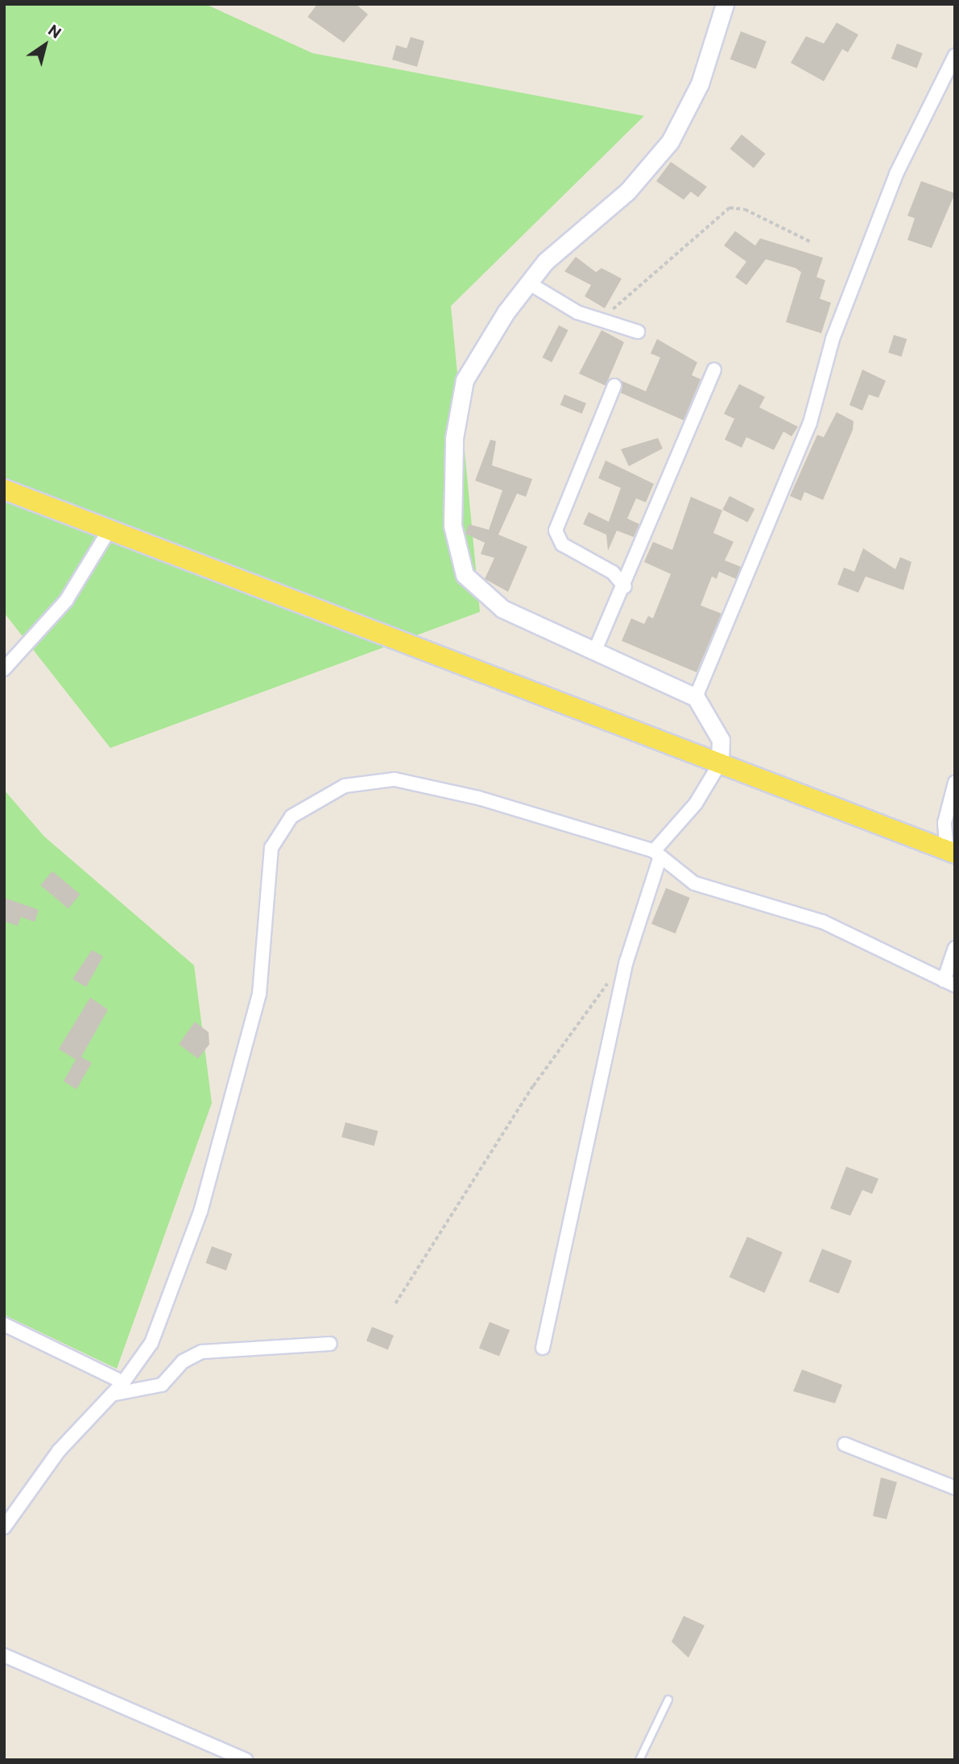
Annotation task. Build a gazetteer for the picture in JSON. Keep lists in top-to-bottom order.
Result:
{
  "north": "top right"
}
